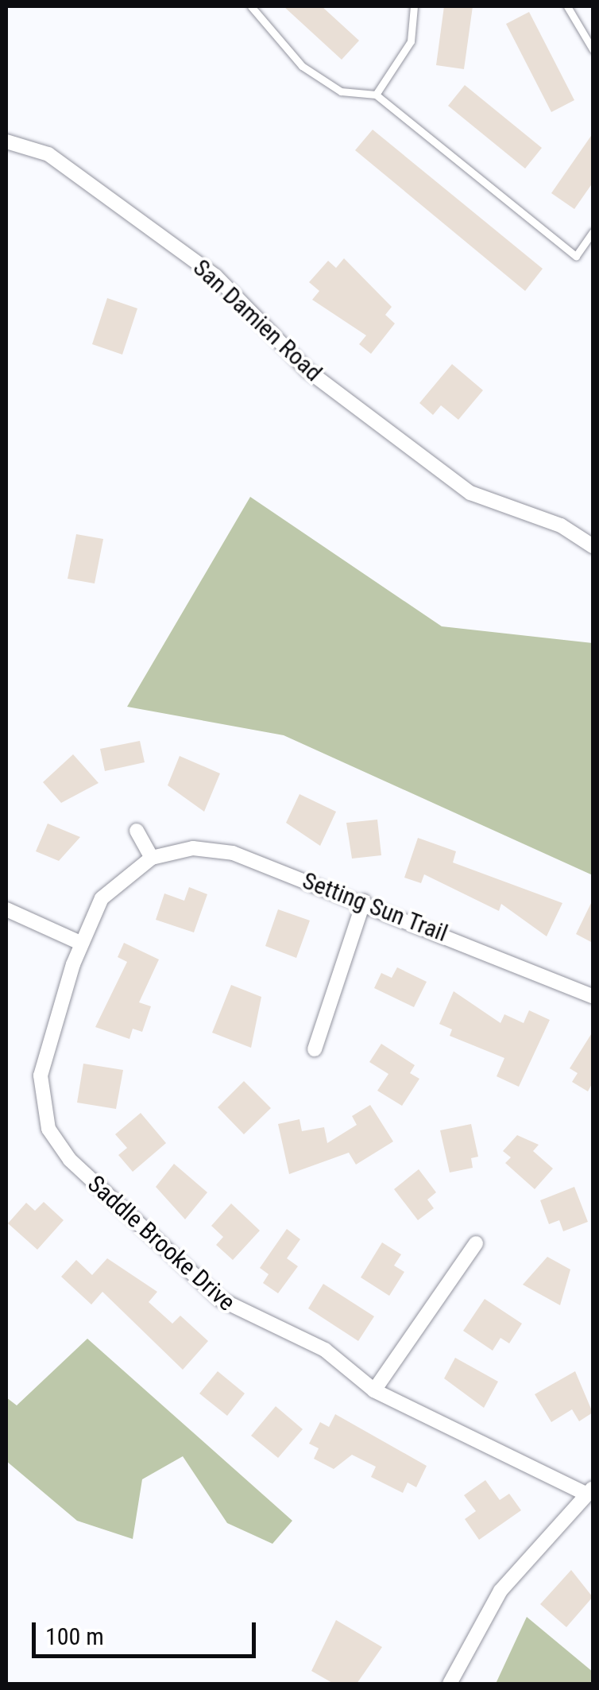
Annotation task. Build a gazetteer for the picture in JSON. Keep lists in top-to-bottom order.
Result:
{
  "streets": {
    "street": ["San Damien Road", "Setting Sun Trail", "Saddle Brooke Drive"]
  },
  "crossings": [
    ["Setting Sun Trail", "Saddle Brooke Drive"]
  ],
  "scale_bar": "100 m"
}
